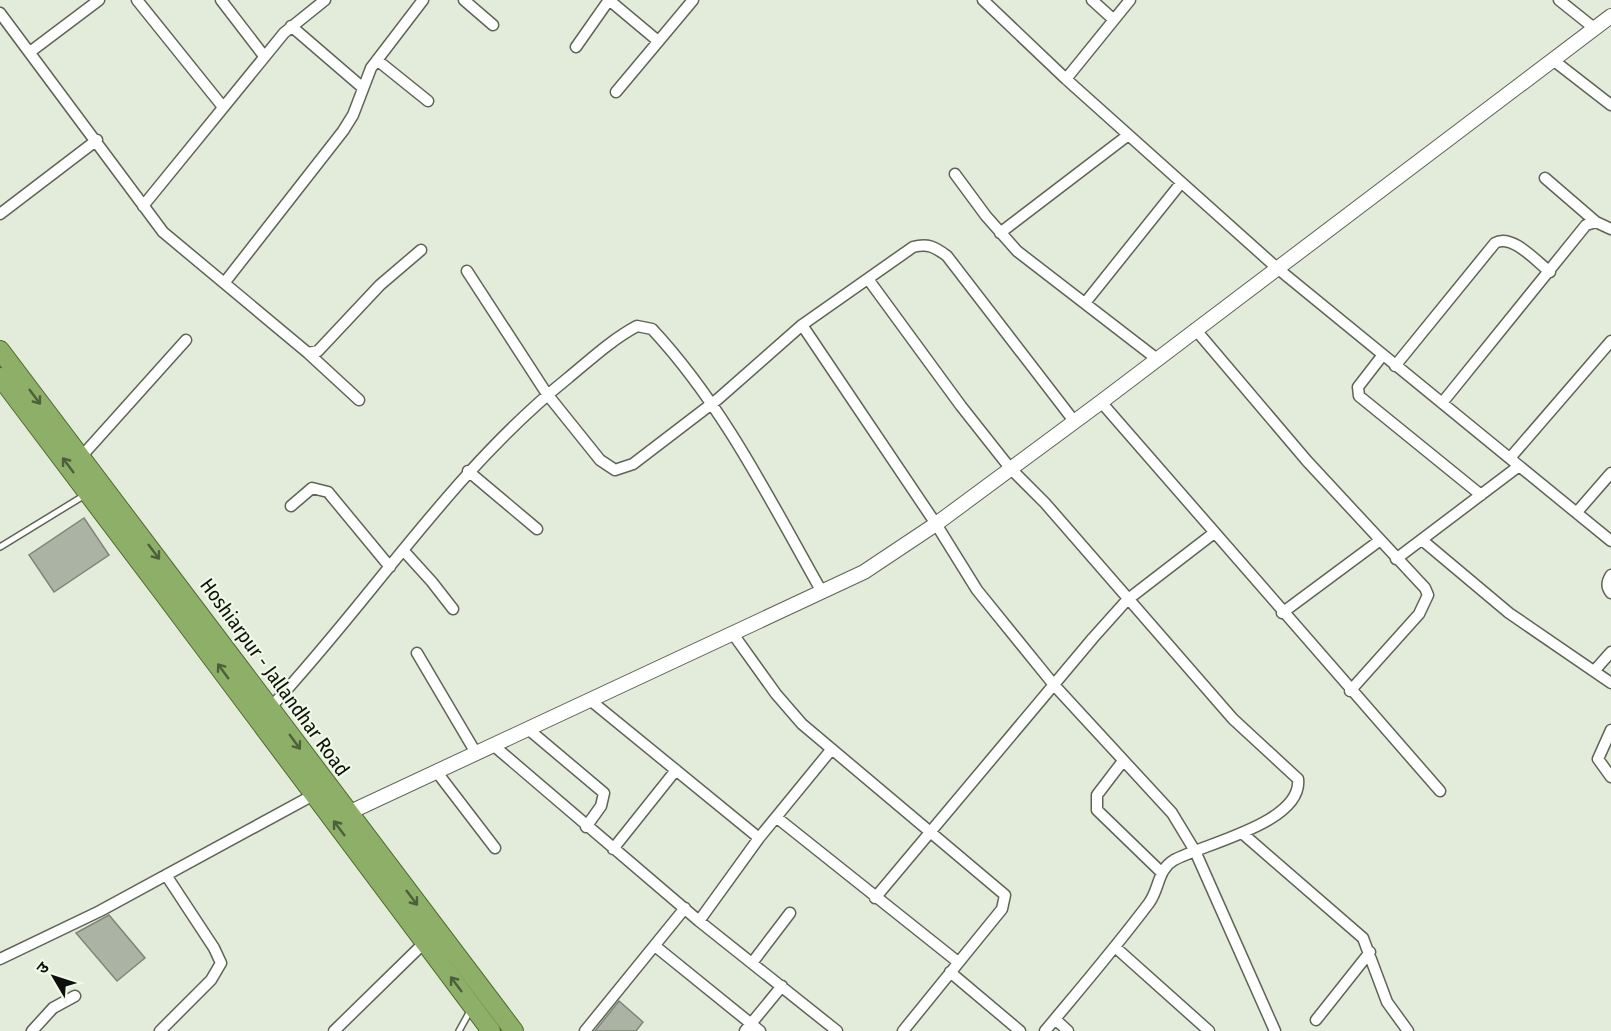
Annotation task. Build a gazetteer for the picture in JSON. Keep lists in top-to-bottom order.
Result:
{
  "streets": {
    "highway": ["Hoshiarpur - Jallandhar Road"]
  },
  "north": "top left"
}
